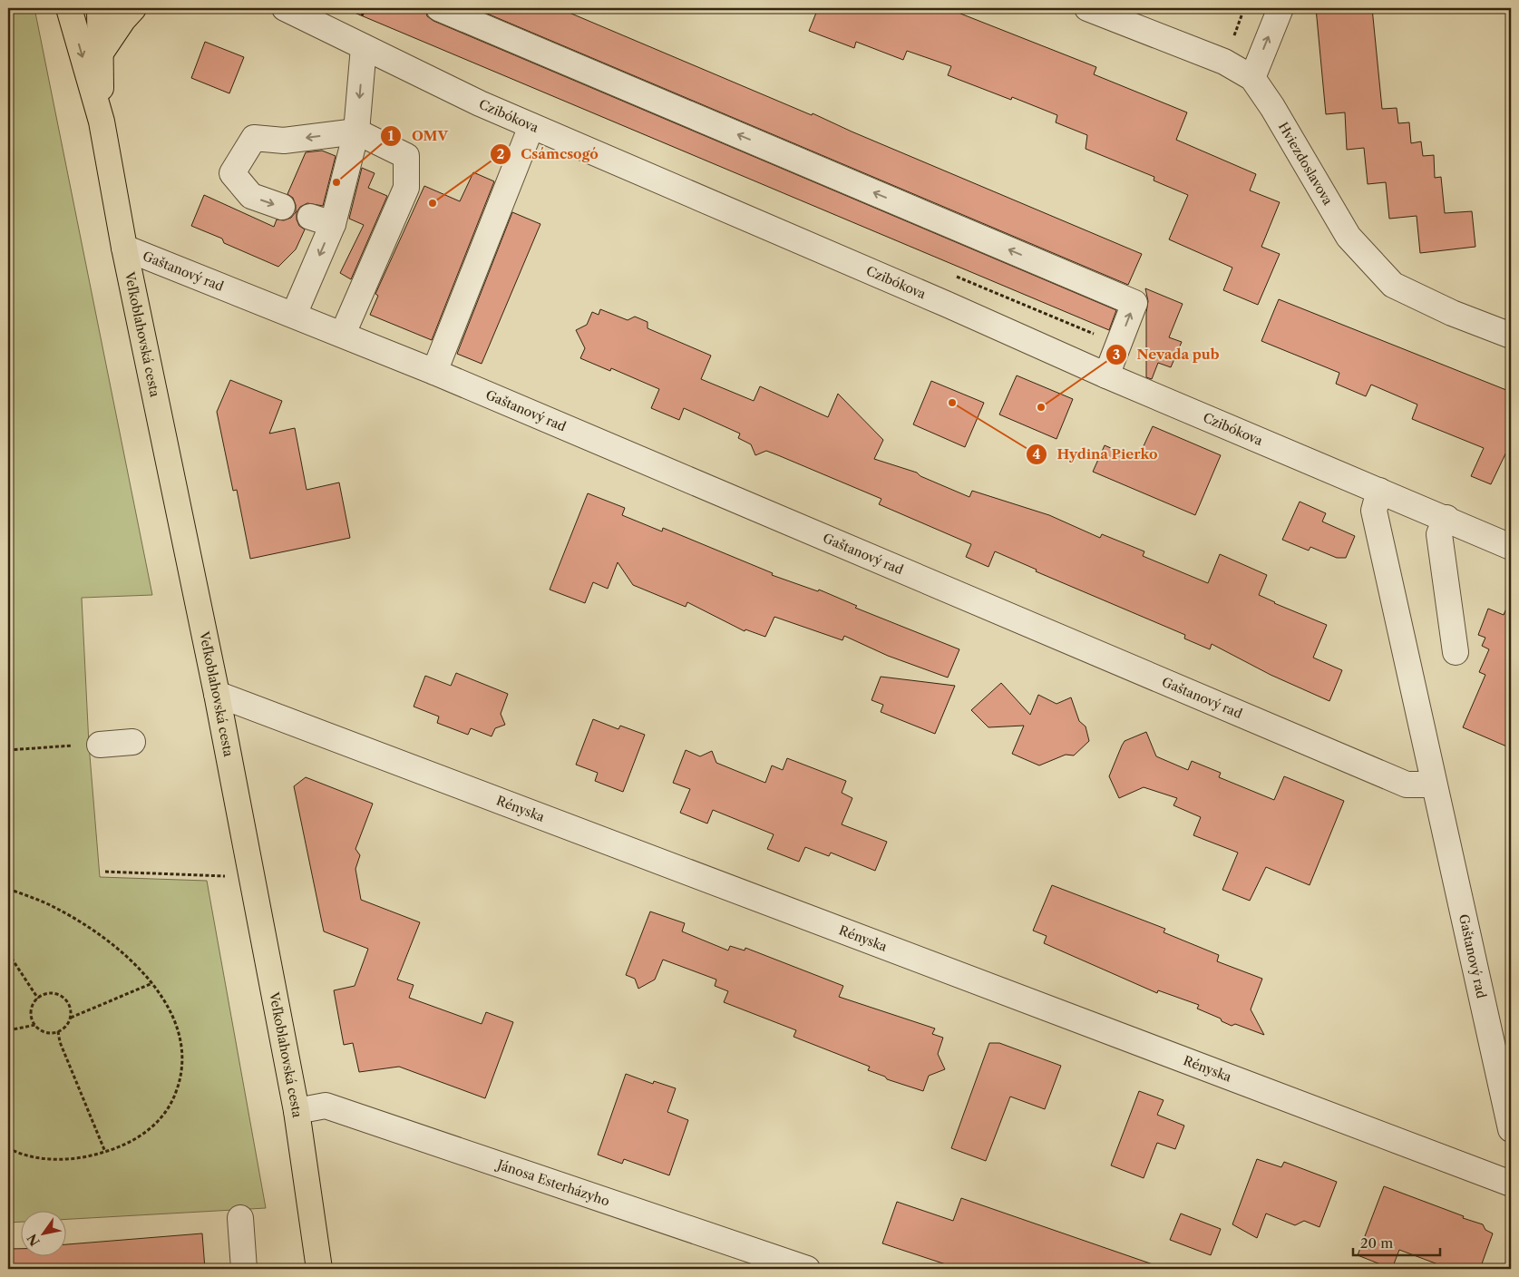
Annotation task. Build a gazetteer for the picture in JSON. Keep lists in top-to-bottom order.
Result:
{
  "streets": {
    "main road": ["Veľkoblahovská cesta"],
    "street": [
      "Czibókova",
      "Hviezdoslavova",
      "Gaštanový rad",
      "Rényska",
      "Jánosa Esterházyho"
    ]
  },
  "crossings": [
    ["Czibókova", "Gaštanový rad"],
    ["Gaštanový rad", "Veľkoblahovská cesta"],
    ["Veľkoblahovská cesta", "Rényska"],
    ["Veľkoblahovská cesta", "Jánosa Esterházyho"]
  ],
  "places": [
    "OMV",
    "Csámcsogó",
    "Hydina Pierko",
    "Nevada pub"
  ],
  "scale_bar": "20 m",
  "north": "bottom left"
}
